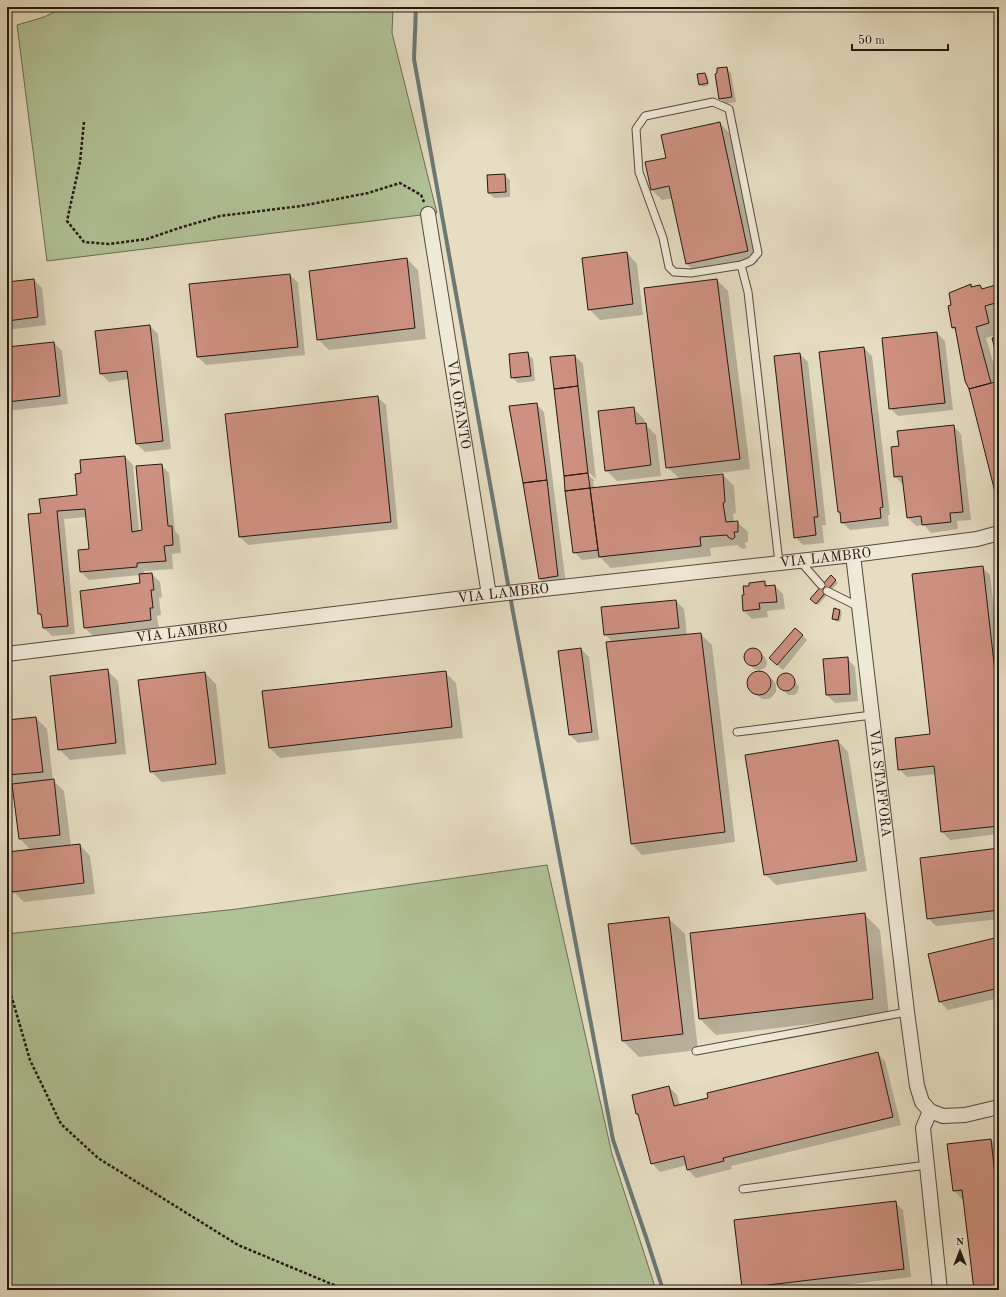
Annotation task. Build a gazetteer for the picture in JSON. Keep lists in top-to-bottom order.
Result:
{
  "streets": {
    "street": ["VIA OFANTO", "VIA LAMBRO", "VIA STAFFORA"]
  },
  "crossings": [
    ["VIA OFANTO", "VIA LAMBRO"],
    ["VIA LAMBRO", "VIA STAFFORA"]
  ],
  "scale_bar": "50 m",
  "north": "top"
}
